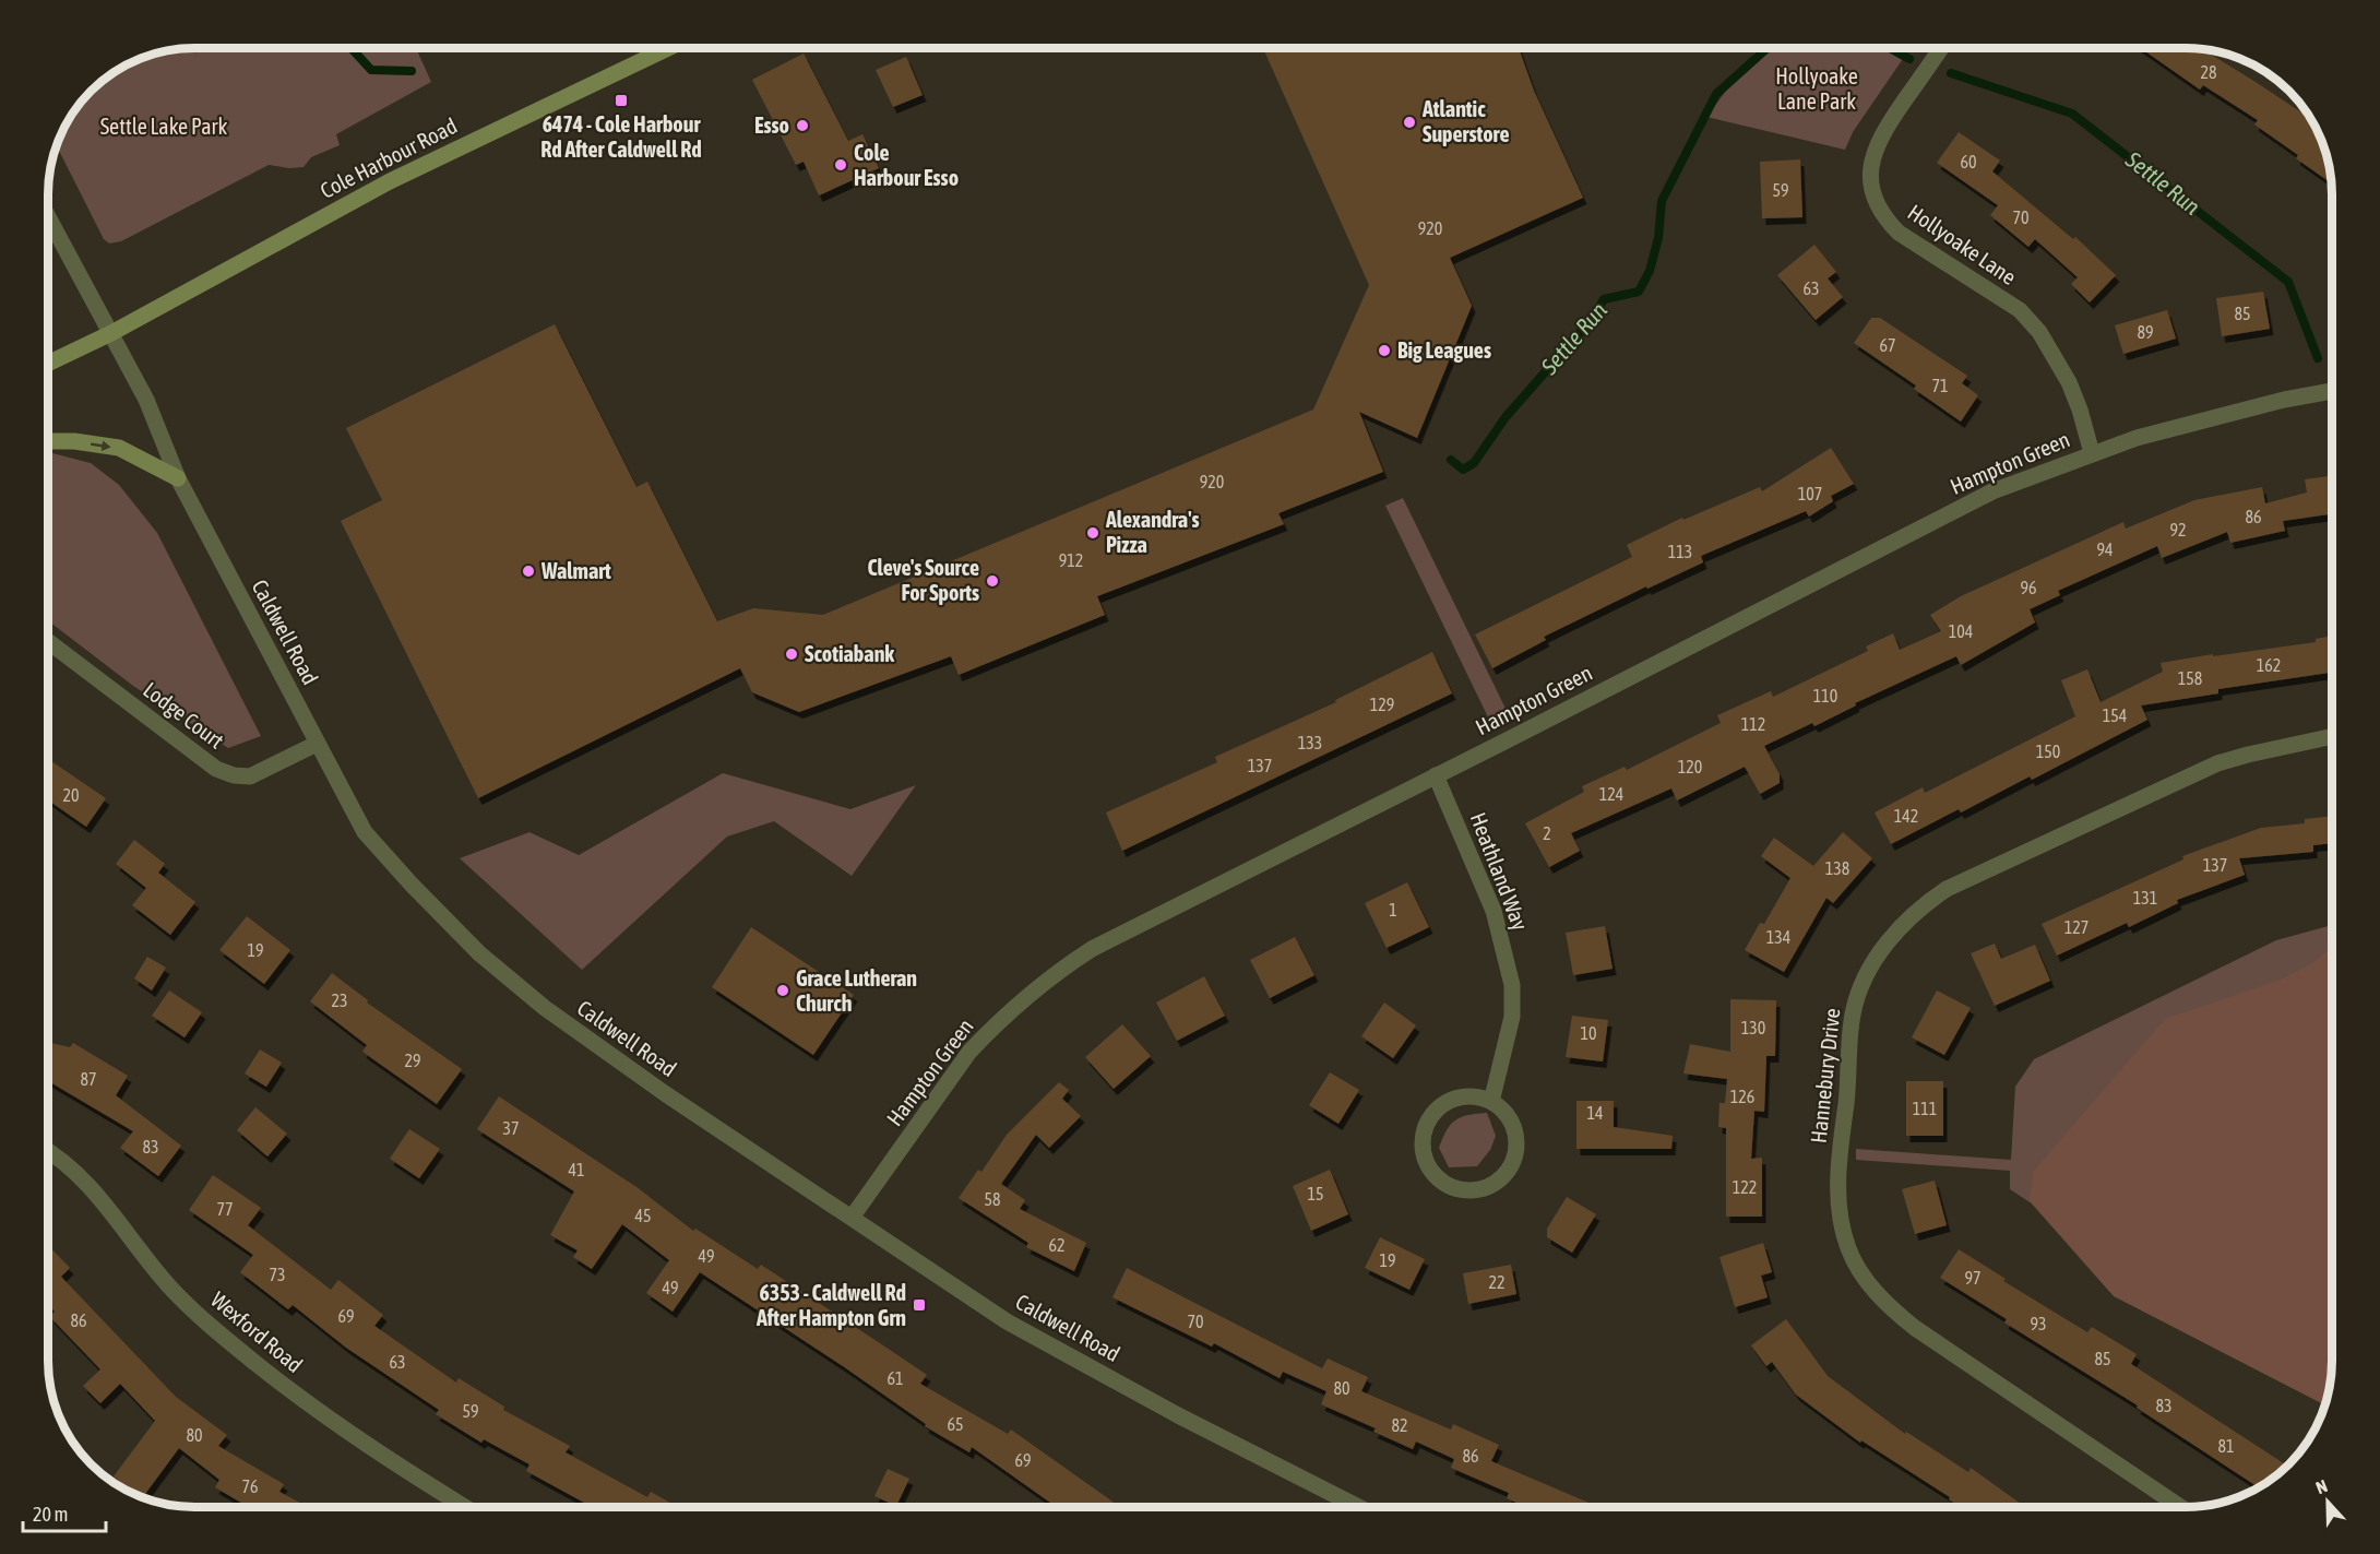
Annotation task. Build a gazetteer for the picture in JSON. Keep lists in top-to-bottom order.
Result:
{
  "streets": {
    "main road": ["Cole Harbour Road"],
    "street": [
      "Hollyoake Lane",
      "Hampton Green",
      "Caldwell Road",
      "Lodge Court",
      "Heathland Way",
      "Hannebury Drive",
      "Wexford Road"
    ]
  },
  "crossings": [
    ["Cole Harbour Road", "Caldwell Road"],
    ["Hollyoake Lane", "Hampton Green"],
    ["Hampton Green", "Caldwell Road"],
    ["Hampton Green", "Heathland Way"],
    ["Caldwell Road", "Lodge Court"]
  ],
  "water": ["Settle Run"],
  "parks": ["Hollyoake Lane Park", "Settle Lake Park"],
  "places": {
    "transit": ["6474 - Cole Harbour Rd After Caldwell Rd", "6353 - Caldwell Rd After Hampton Grn"],
    "other": [
      "Atlantic Superstore",
      "Esso",
      "Cole Harbour Esso",
      "Big Leagues",
      "Alexandra's Pizza",
      "Walmart",
      "Cleve's Source For Sports",
      "Scotiabank",
      "Grace Lutheran Church"
    ]
  },
  "house_numbers": [
    "28",
    "60",
    "59",
    "70",
    "920",
    "63",
    "85",
    "89",
    "67",
    "71",
    "920",
    "107",
    "86",
    "92",
    "94",
    "113",
    "912",
    "96",
    "104",
    "162",
    "158",
    "110",
    "129",
    "154",
    "112",
    "133",
    "150",
    "137",
    "120",
    "124",
    "20",
    "142",
    "2",
    "137",
    "138",
    "131",
    "1",
    "127",
    "134",
    "19",
    "23",
    "130",
    "10",
    "29",
    "87",
    "126",
    "111",
    "14",
    "37",
    "83",
    "41",
    "122",
    "15",
    "58",
    "77",
    "45",
    "62",
    "49",
    "19",
    "73",
    "97",
    "22",
    "49",
    "69",
    "86",
    "70",
    "93",
    "85",
    "63",
    "61",
    "80",
    "83",
    "59",
    "65",
    "82",
    "80",
    "81",
    "86",
    "69",
    "76"
  ],
  "scale_bar": "20 m",
  "north": "top"
}
